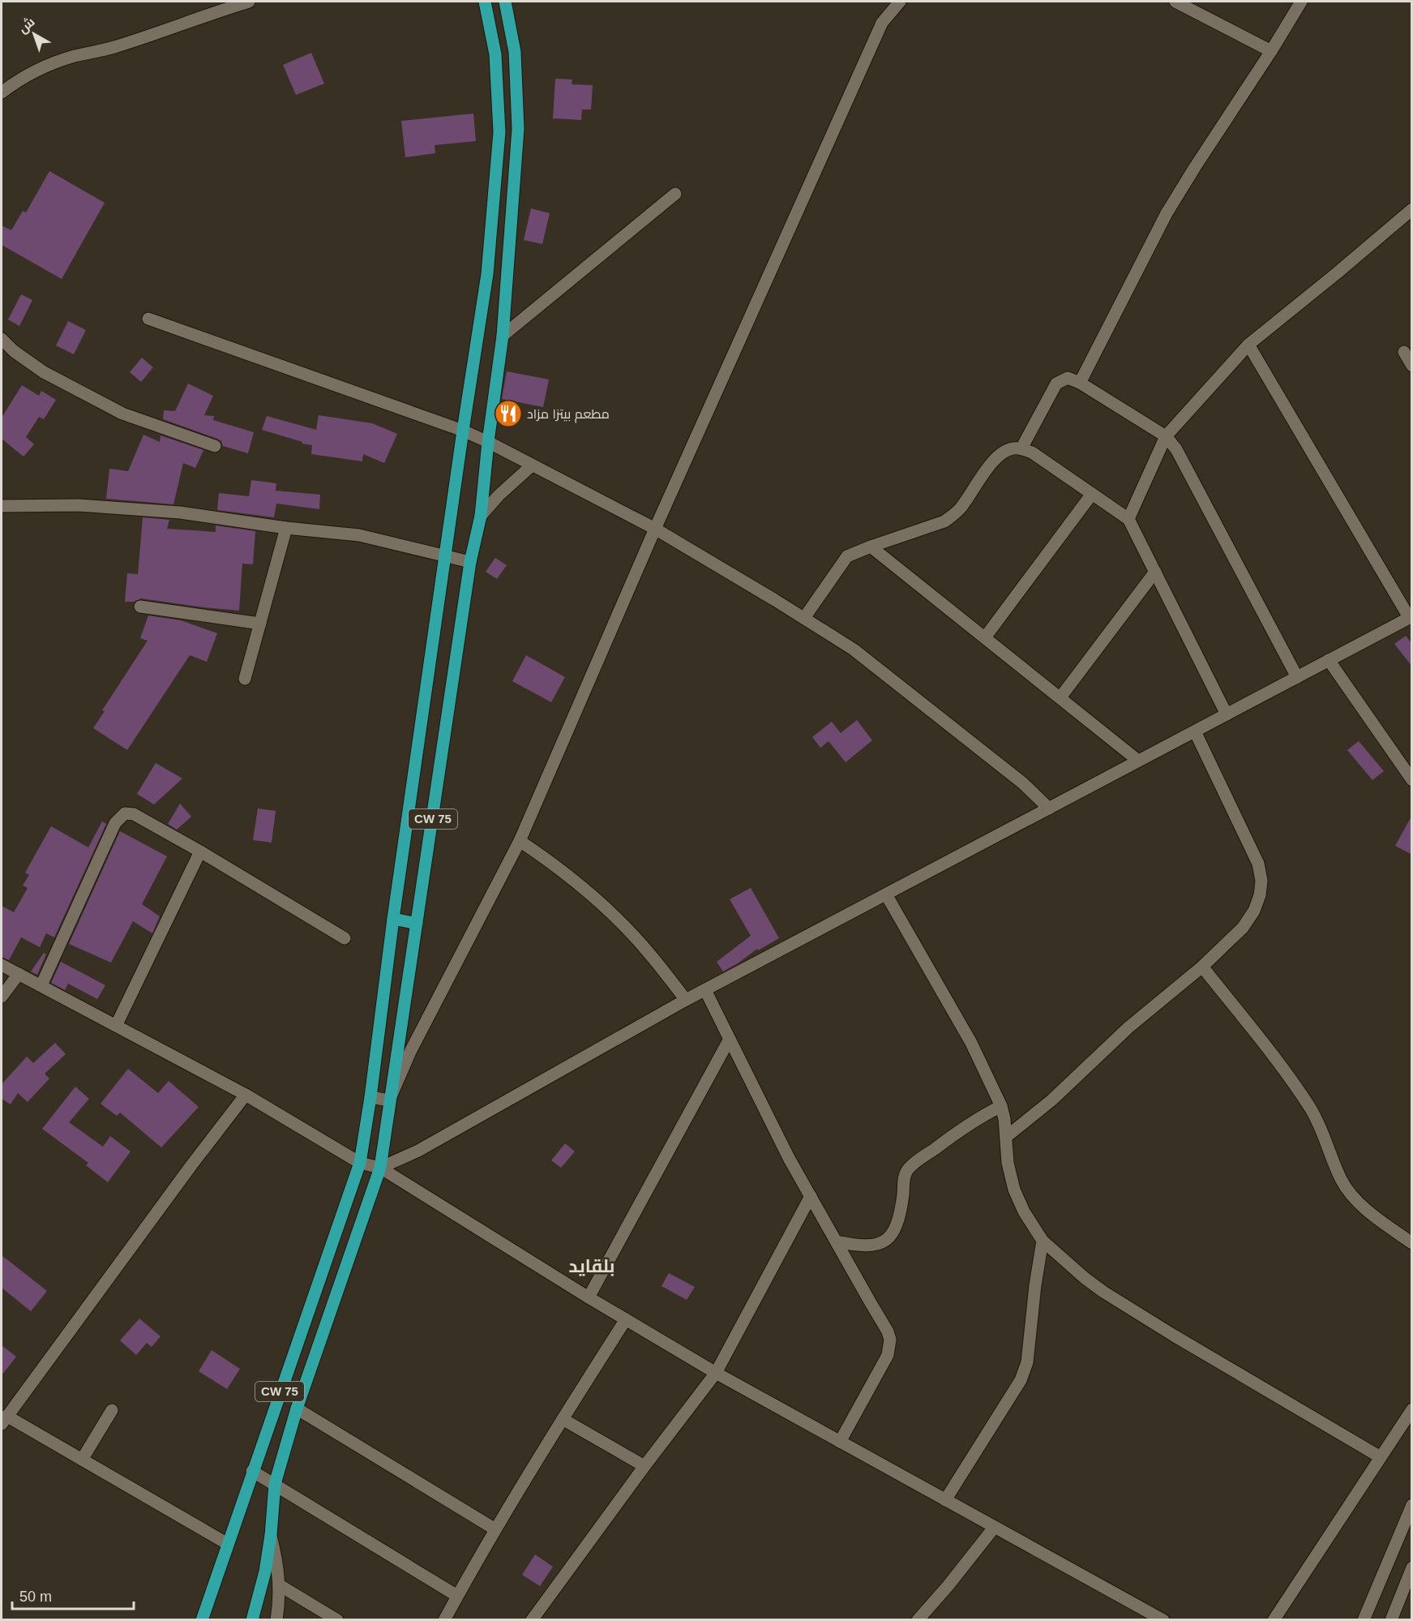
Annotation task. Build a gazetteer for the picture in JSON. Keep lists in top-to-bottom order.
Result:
{
  "streets": {
    "main road": ["CW 75"]
  },
  "districts": ["بلقايد"],
  "places": {
    "restaurant": ["مطعم بيتزا مزاد"]
  },
  "scale_bar": "50 m",
  "north": "top left"
}
